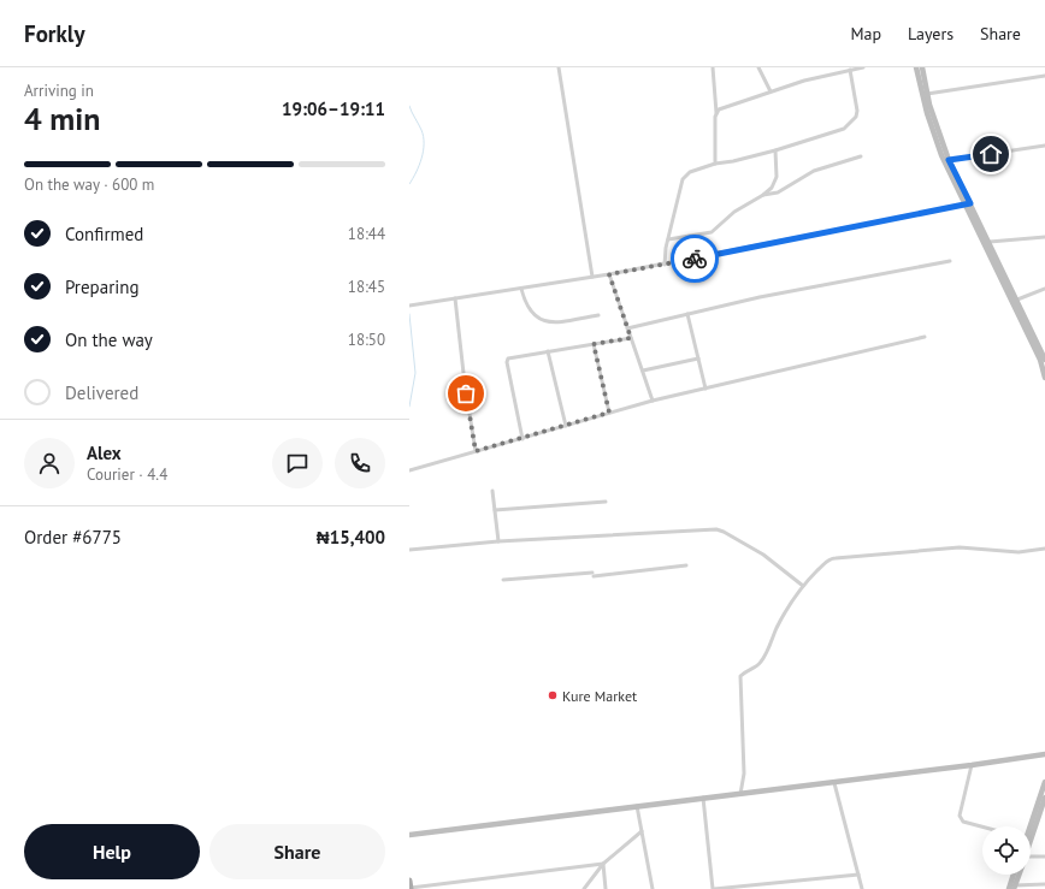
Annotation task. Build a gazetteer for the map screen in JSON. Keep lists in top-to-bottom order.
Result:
{
  "places": ["Kure Market"],
  "page": {
    "header": "Forkly",
    "nav": ["Map", "Layers", "Share"],
    "heading": ["4 min", "Arriving in", "19:06–19:11"],
    "panel": [
      "Alex",
      "Courier · 4.4",
      "Order #6775",
      "₦15,400"
    ],
    "bar": "On the way · 600 m",
    "list": [
      ["Confirmed", "18:44"],
      ["Preparing", "18:45"],
      ["On the way", "18:50"],
      "Delivered"
    ],
    "buttons": ["Help", "Share"]
  }
}
